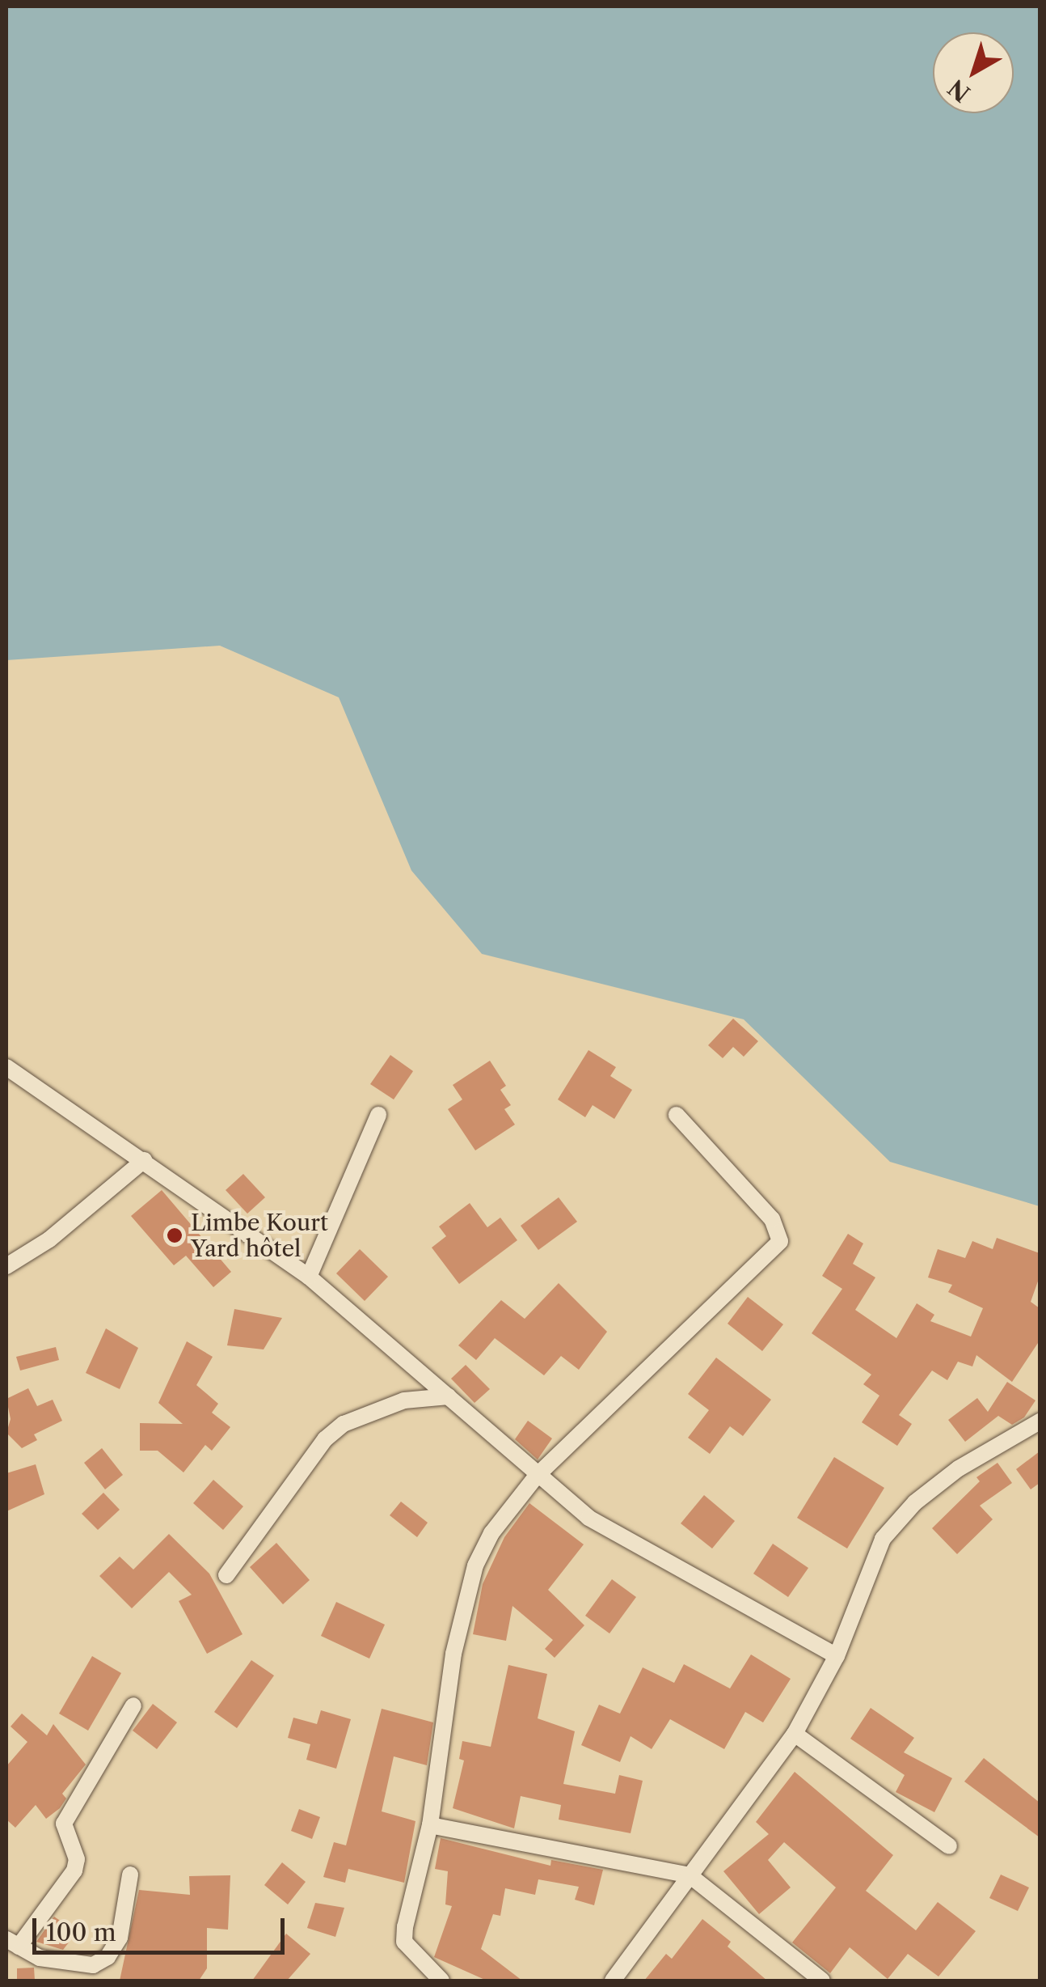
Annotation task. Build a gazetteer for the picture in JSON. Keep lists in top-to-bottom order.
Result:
{
  "places": ["Limbe Kourt Yard hôtel"],
  "scale_bar": "100 m",
  "north": "bottom left"
}
